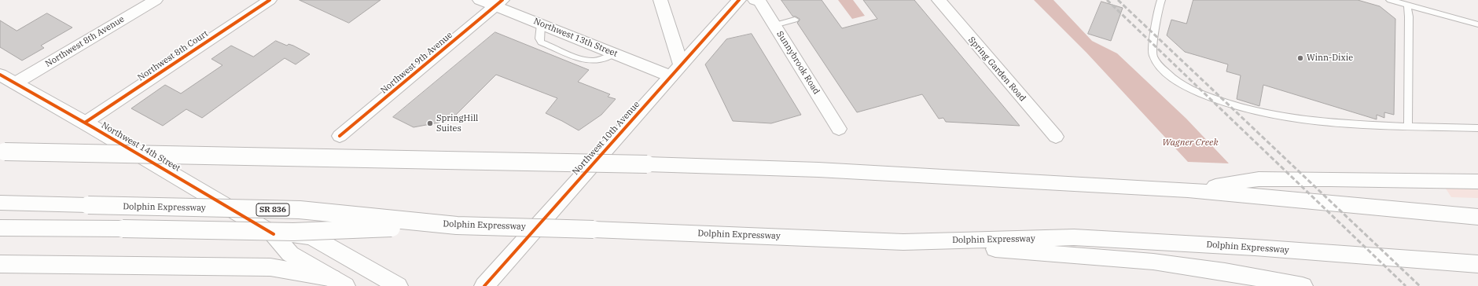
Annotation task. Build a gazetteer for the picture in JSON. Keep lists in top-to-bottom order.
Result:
{
  "streets": {
    "main road": [
      "Northwest 10th Avenue",
      "Northwest 14th Street",
      "Dolphin Expressway",
      "SR 836"
    ],
    "street": [
      "Northwest 13th Street",
      "Northwest 8th Avenue",
      "Northwest 8th Court",
      "Northwest 9th Avenue",
      "Sunnybrook Road",
      "Spring Garden Road"
    ]
  },
  "crossings": [
    ["Northwest 13th Street", "Northwest 9th Avenue"],
    ["Northwest 13th Street", "Northwest 10th Avenue"],
    ["Northwest 8th Avenue", "Northwest 14th Street"],
    ["Northwest 8th Court", "Northwest 14th Street"]
  ],
  "water": ["Wagner Creek"],
  "places": ["Winn-Dixie", "SpringHill Suites"]
}
